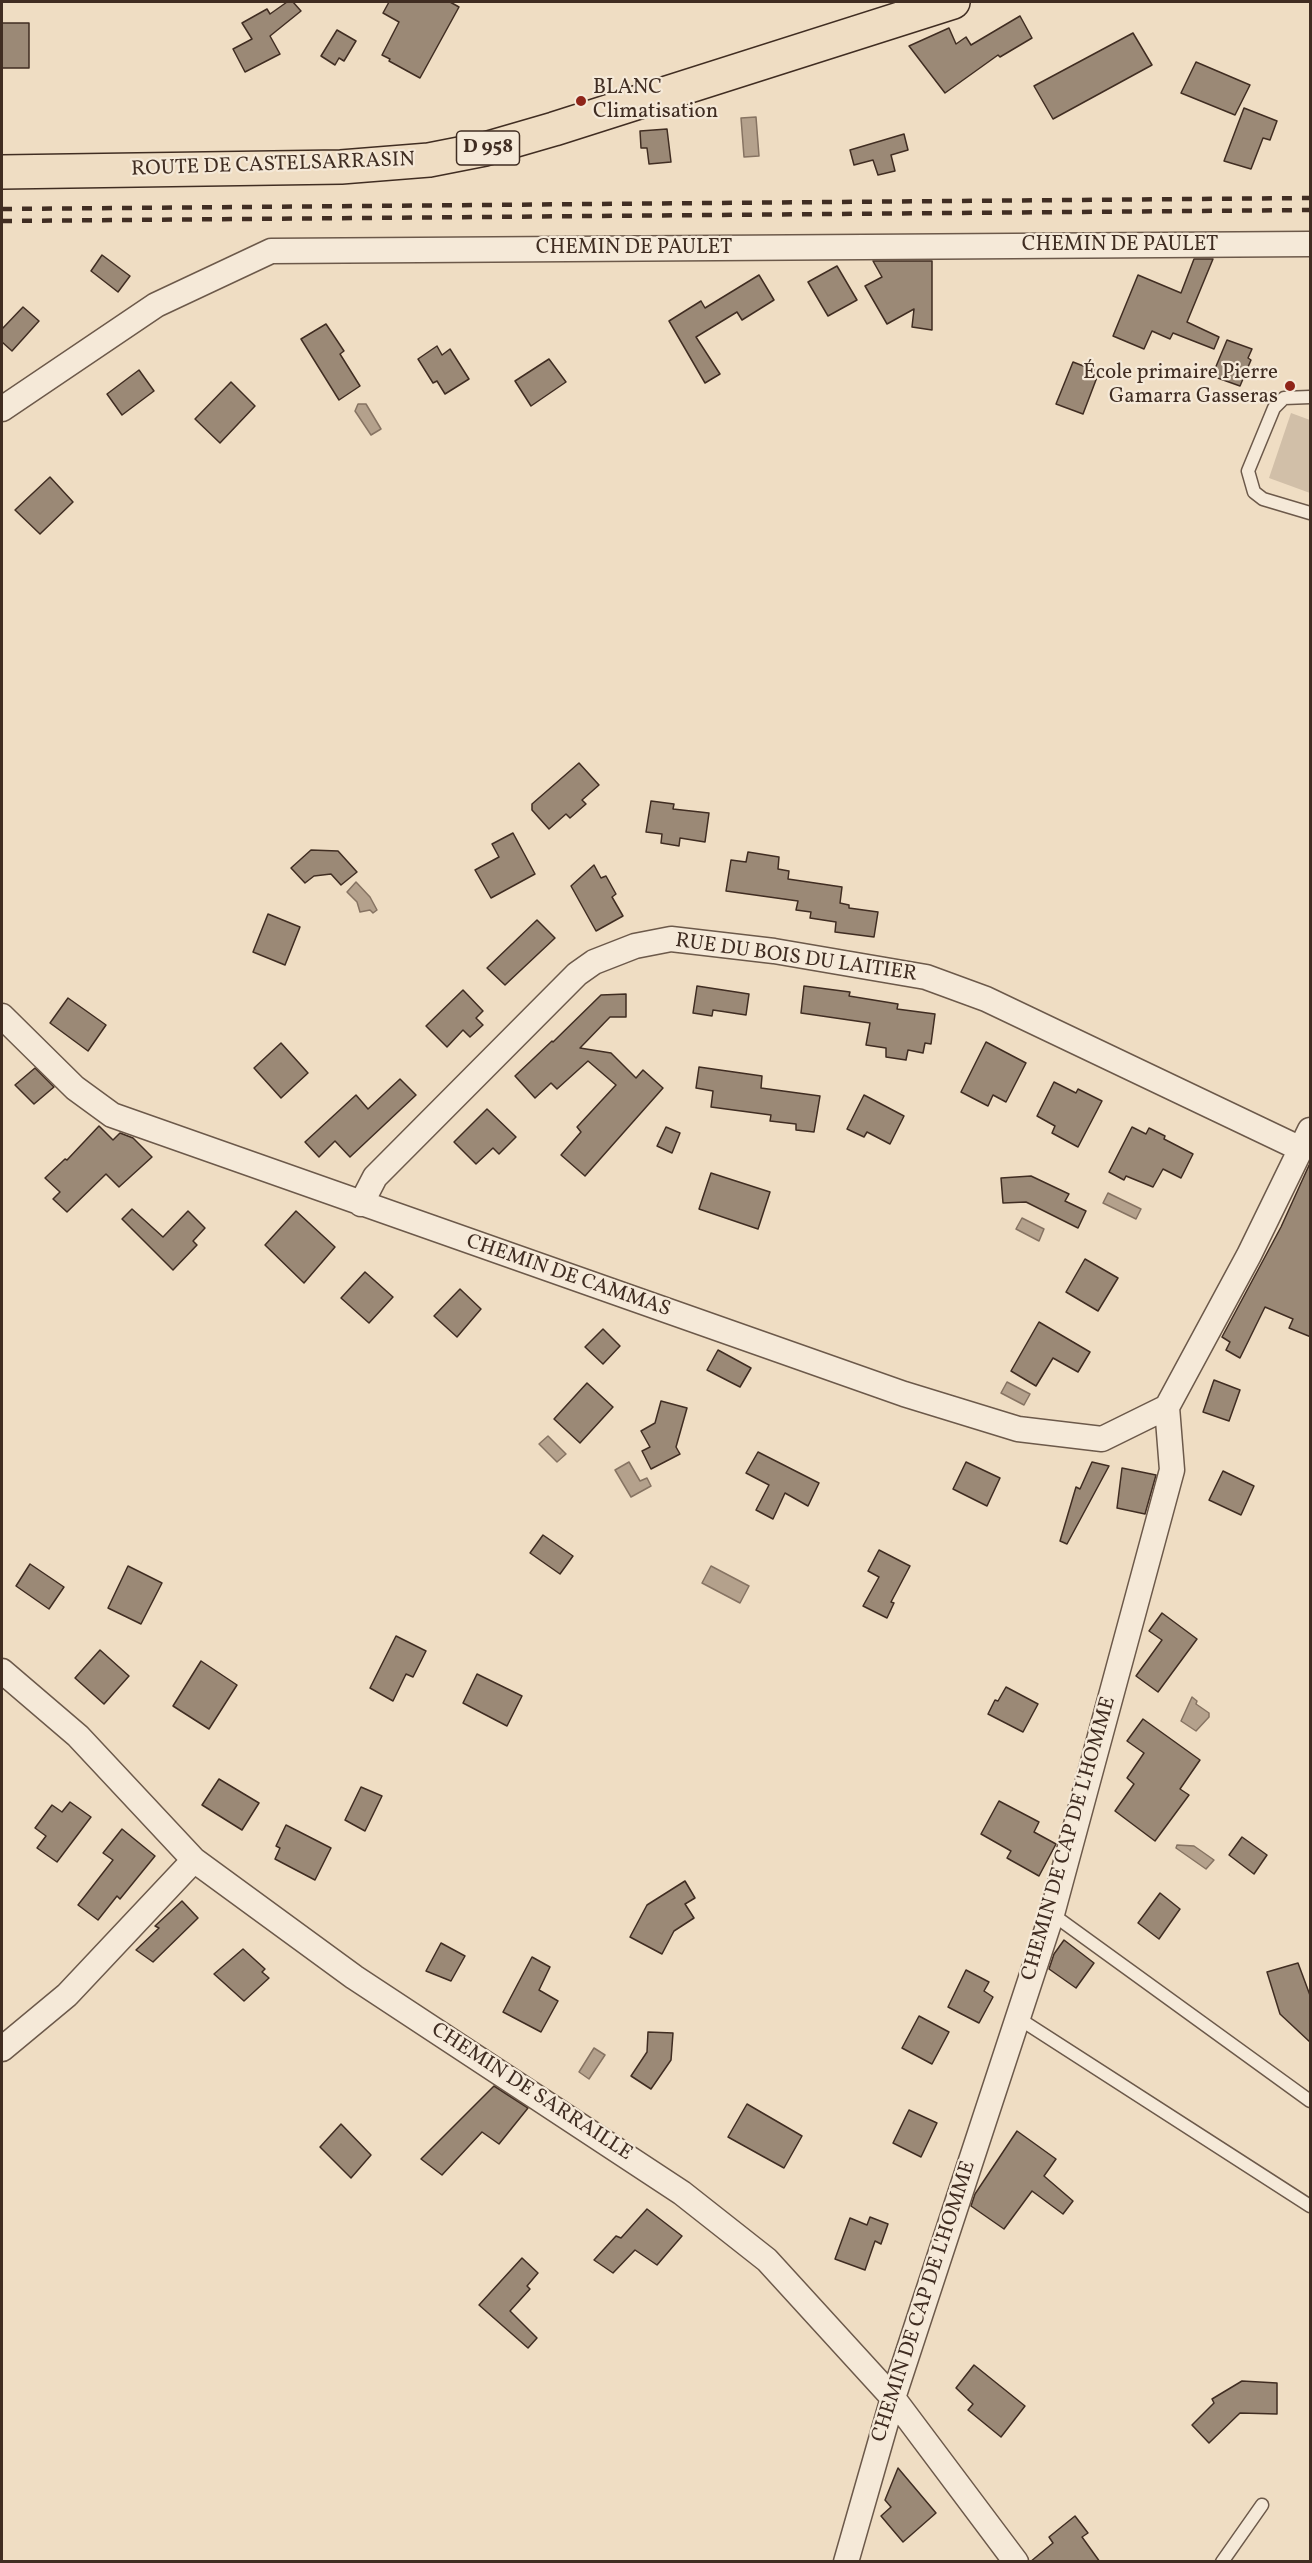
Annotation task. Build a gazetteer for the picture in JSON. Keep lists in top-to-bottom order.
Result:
{
  "streets": {
    "main road": ["D 958", "ROUTE DE CASTELSARRASIN"],
    "street": [
      "CHEMIN DE PAULET",
      "RUE DU BOIS DU LAITIER",
      "CHEMIN DE CAMMAS",
      "CHEMIN DE CAP DE L'HOMME",
      "CHEMIN DE SARRAILLE"
    ]
  },
  "crossings": [
    ["RUE DU BOIS DU LAITIER", "CHEMIN DE CAMMAS"],
    ["CHEMIN DE CAMMAS", "CHEMIN DE CAP DE L'HOMME"],
    ["CHEMIN DE CAP DE L'HOMME", "CHEMIN DE SARRAILLE"]
  ],
  "places": ["BLANC Climatisation", "École primaire Pierre Gamarra Gasseras"]
}
